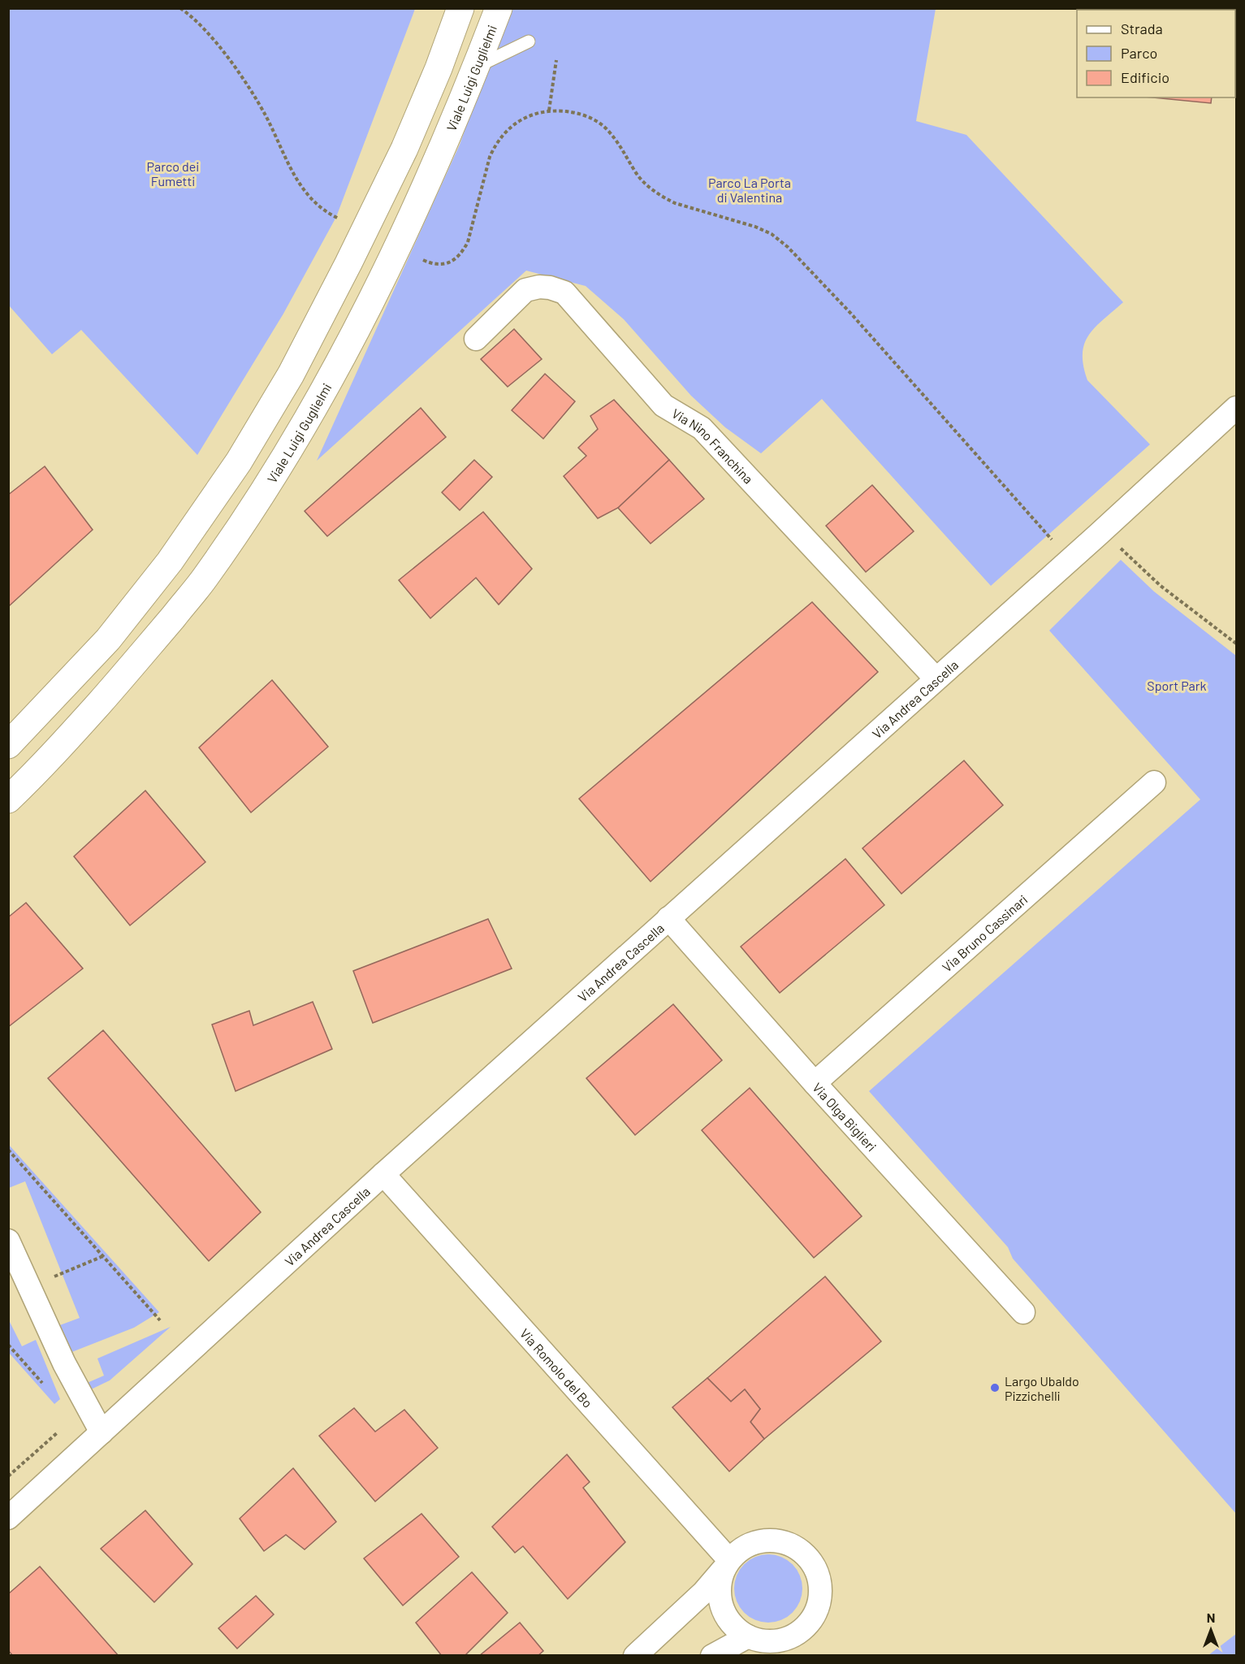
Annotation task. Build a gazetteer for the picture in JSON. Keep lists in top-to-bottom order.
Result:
{
  "streets": {
    "street": [
      "Viale Luigi Guglielmi",
      "Via Nino Franchina",
      "Via Andrea Cascella",
      "Via Bruno Cassinari",
      "Via Olga Biglieri",
      "Via Romolo del Bo"
    ]
  },
  "crossings": [
    ["Via Nino Franchina", "Via Andrea Cascella"],
    ["Via Andrea Cascella", "Via Olga Biglieri"],
    ["Via Andrea Cascella", "Via Romolo del Bo"],
    ["Via Bruno Cassinari", "Via Olga Biglieri"]
  ],
  "parks": ["Parco dei Fumetti", "Parco La Porta di Valentina", "Sport Park"],
  "places": ["Largo Ubaldo Pizzichelli"],
  "legend": ["Strada", "Parco", "Edificio"],
  "north": "top"
}
